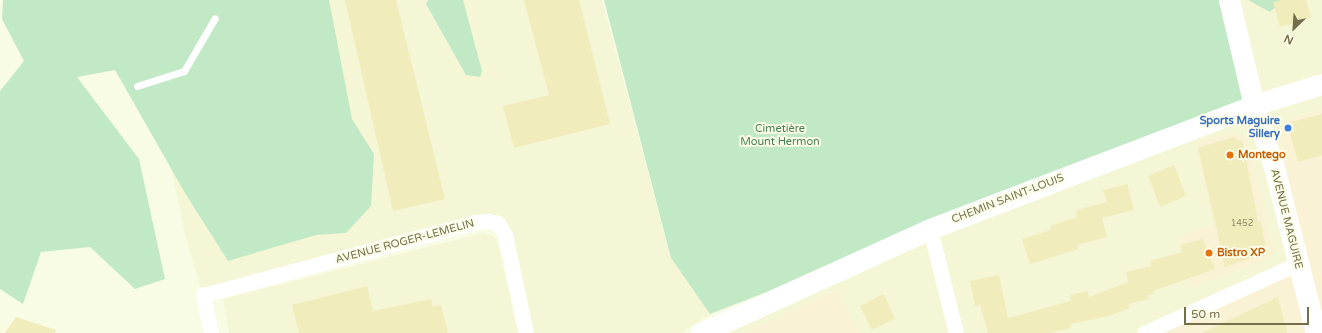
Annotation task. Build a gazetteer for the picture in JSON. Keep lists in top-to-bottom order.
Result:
{
  "streets": {
    "street": ["CHEMIN SAINT-LOUIS", "AVENUE MAGUIRE", "AVENUE ROGER-LEMELIN"]
  },
  "crossings": [
    ["CHEMIN SAINT-LOUIS", "AVENUE MAGUIRE"]
  ],
  "parks": ["Cimetière Mount Hermon"],
  "places": ["Sports Maguire Sillery", "Montego", "Bistro XP"],
  "house_numbers": ["1452"],
  "scale_bar": "50 m",
  "north": "bottom left"
}
